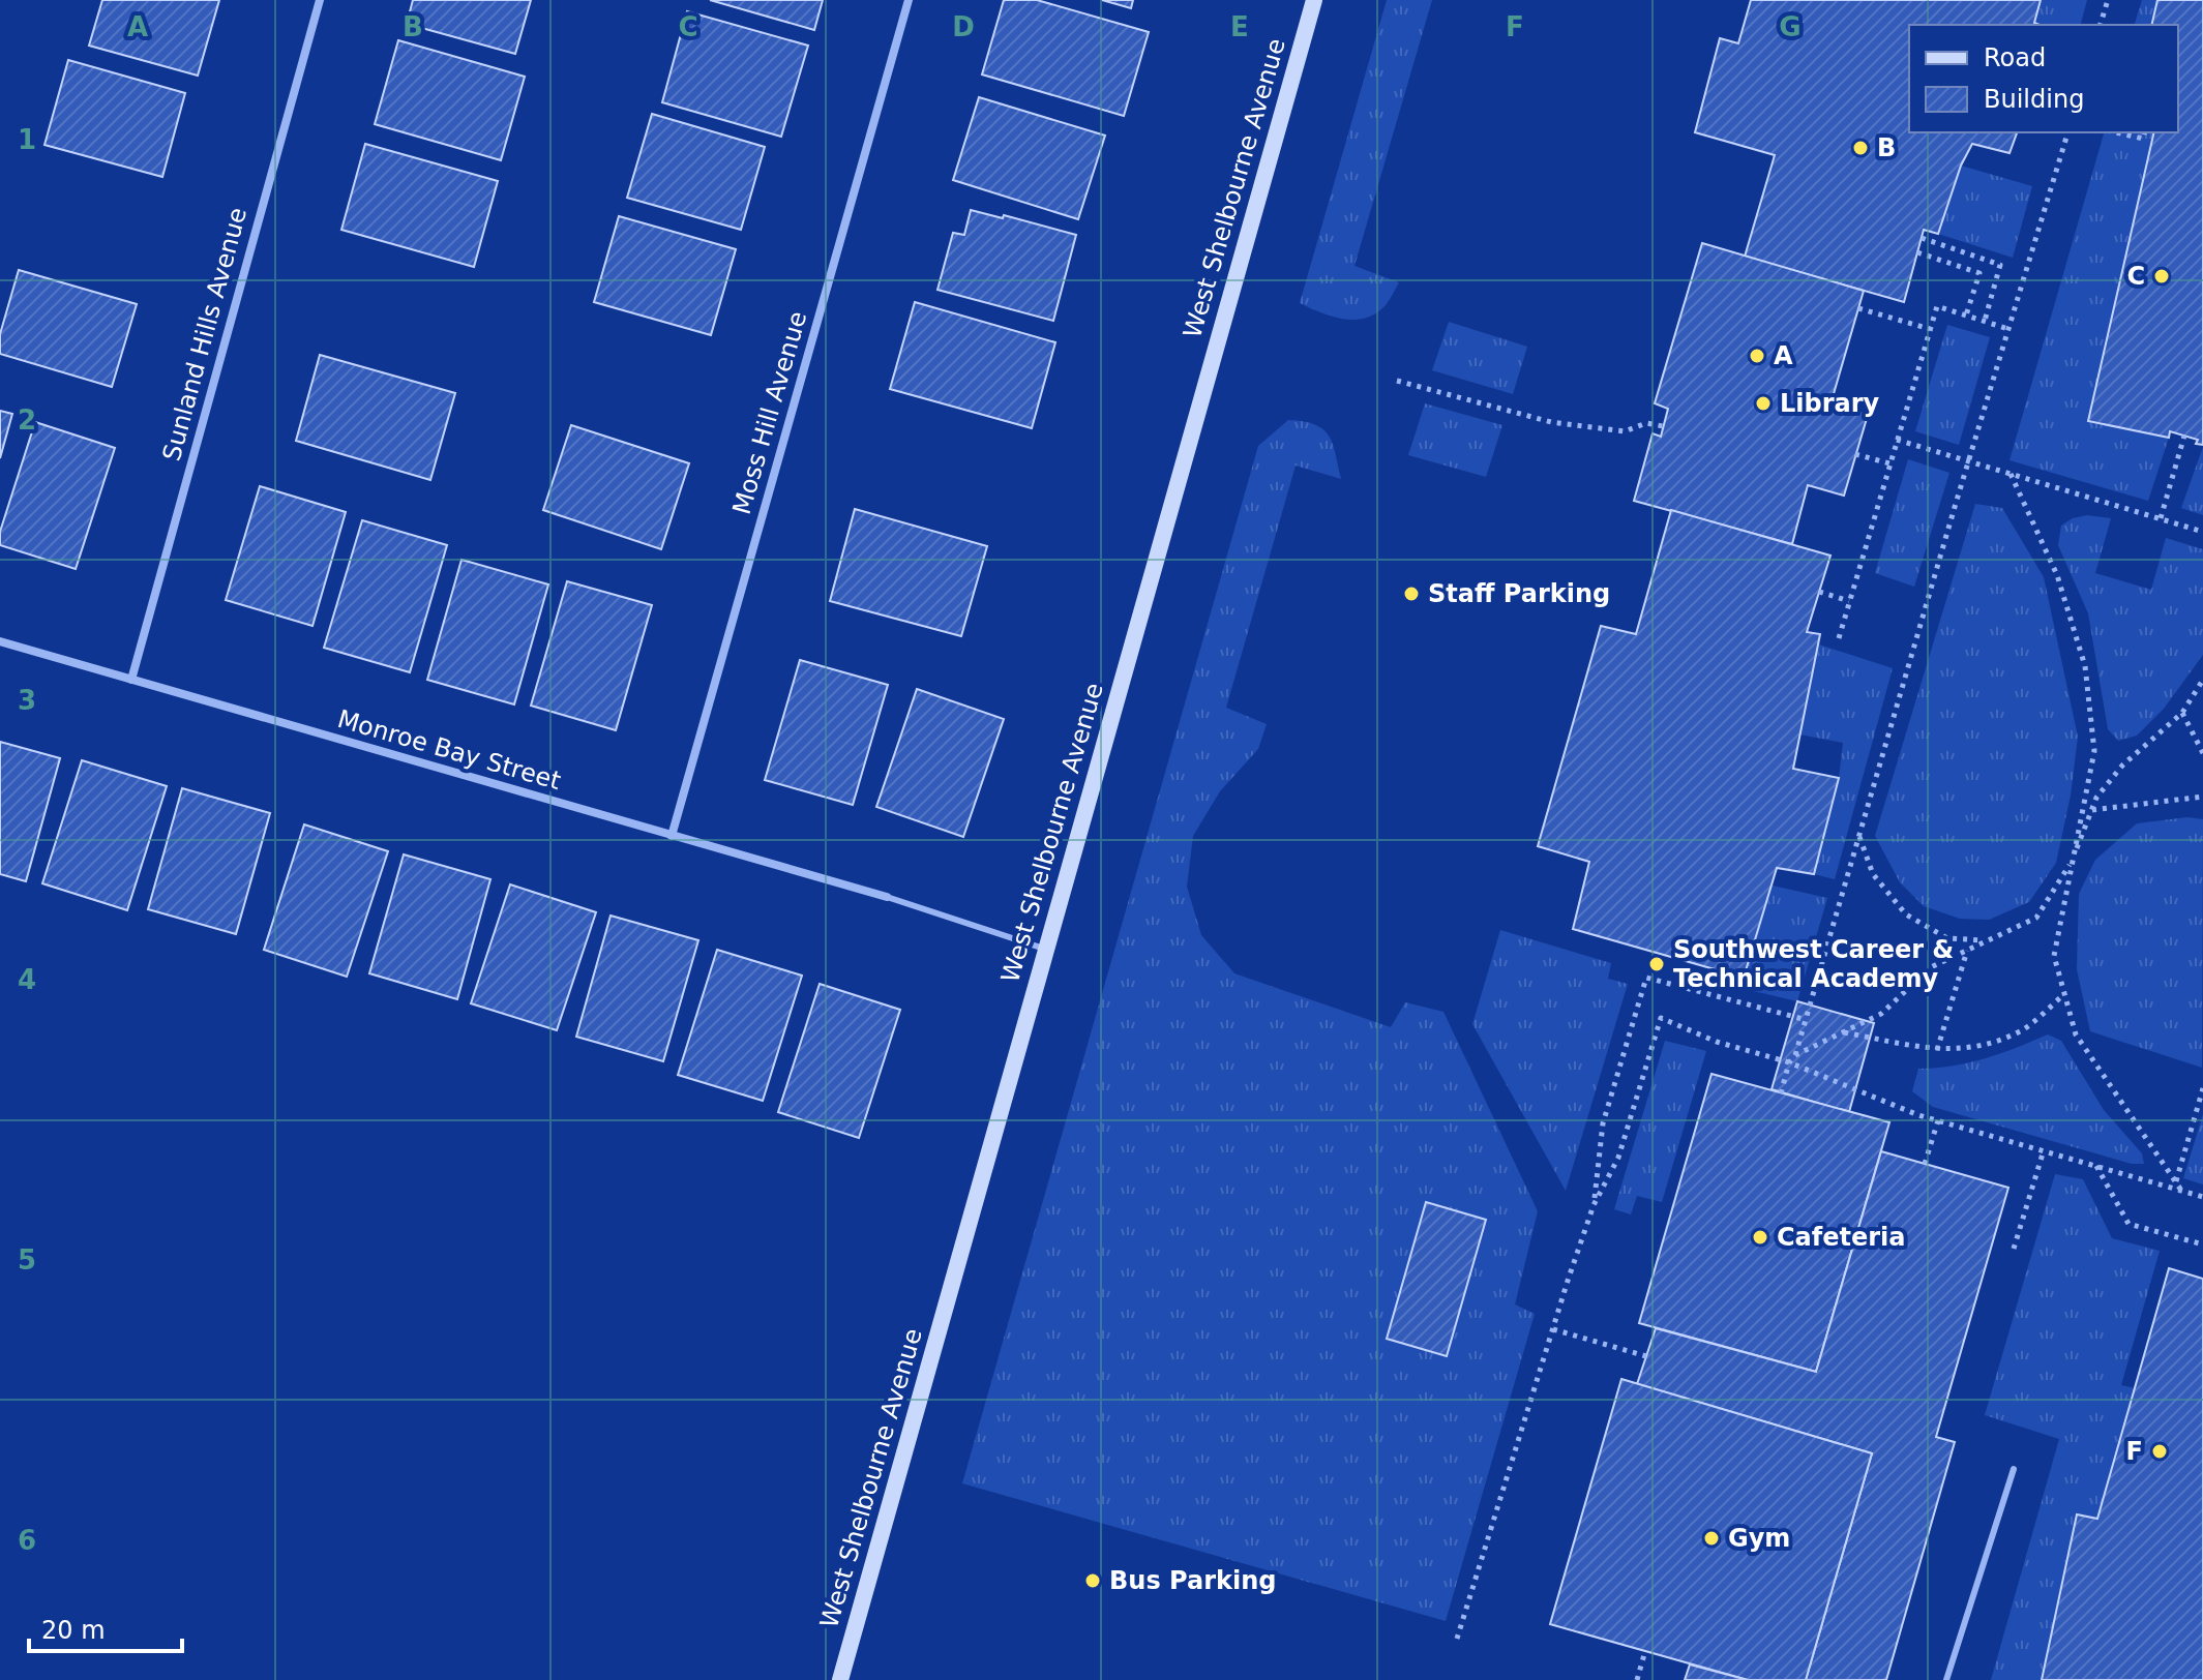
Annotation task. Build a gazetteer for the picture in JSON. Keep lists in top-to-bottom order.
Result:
{
  "streets": {
    "street": [
      "West Shelbourne Avenue",
      "Sunland Hills Avenue",
      "Moss Hill Avenue",
      "Monroe Bay Street"
    ]
  },
  "crossings": [
    ["Sunland Hills Avenue", "Monroe Bay Street"],
    ["Moss Hill Avenue", "Monroe Bay Street"]
  ],
  "places": [
    "B",
    "C",
    "A",
    "Library",
    "Staff Parking",
    "Southwest Career & Technical Academy",
    "Cafeteria",
    "F",
    "Gym",
    "Bus Parking"
  ],
  "legend": ["Road", "Building"],
  "scale_bar": "20 m",
  "grid": {
    "columns": [
      "A",
      "B",
      "C",
      "D",
      "E",
      "F",
      "G"
    ],
    "rows": [
      "1",
      "2",
      "3",
      "4",
      "5",
      "6"
    ]
  }
}
